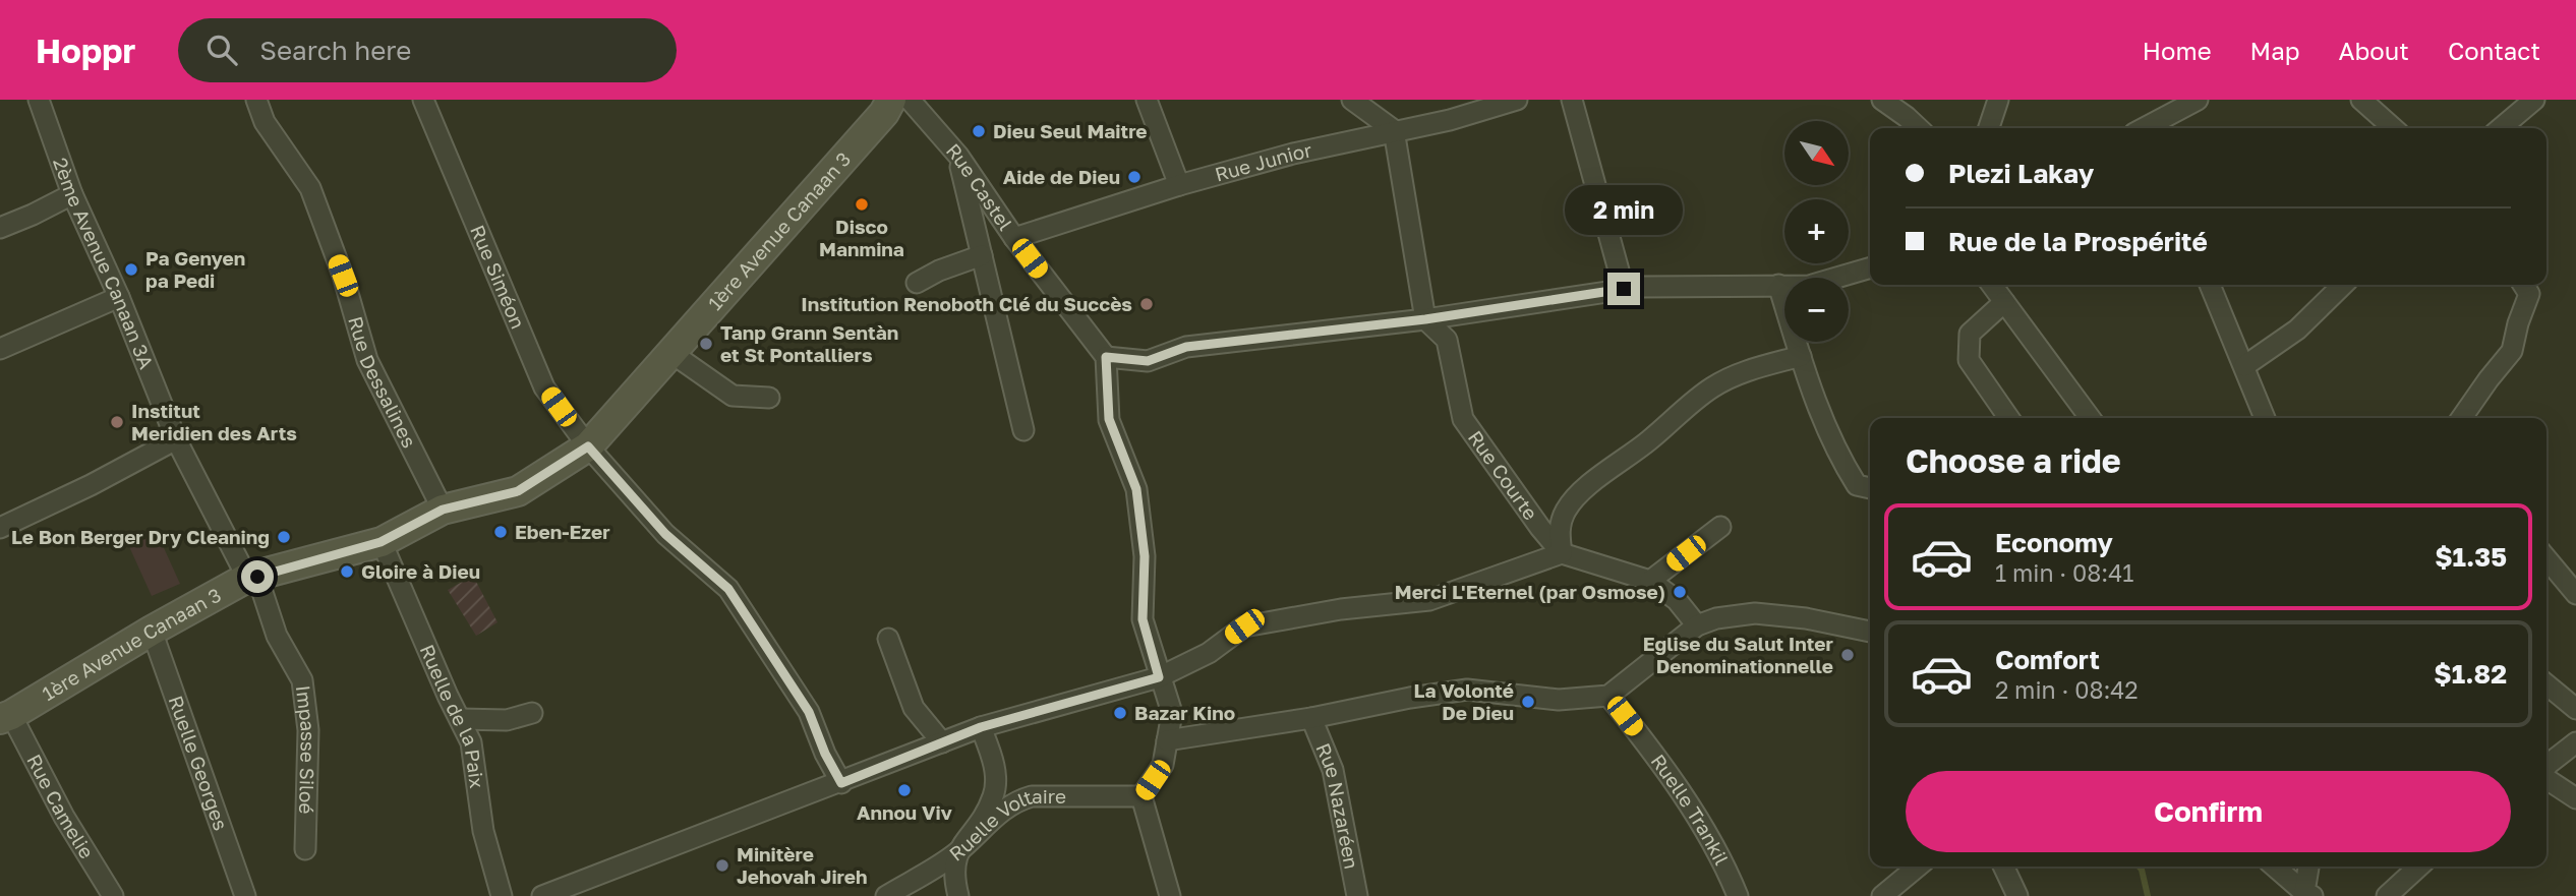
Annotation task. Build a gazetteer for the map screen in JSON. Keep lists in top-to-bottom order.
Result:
{
  "streets": {
    "main road": ["1ère Avenue Canaan 3"],
    "street": [
      "Rue Junior",
      "Rue Castel",
      "2ème Avenue Canaan 3A",
      "Rue Siméon",
      "Rue Dessalines",
      "Rue Courte",
      "Ruelle de la Paix",
      "Impasse Siloé",
      "Ruelle Georges",
      "Rue Camelie",
      "Rue Nazaréen",
      "Ruelle Trankil",
      "Ruelle Voltaire"
    ]
  },
  "crossings": [
    ["Rue Junior", "Rue Castel"],
    ["1ère Avenue Canaan 3", "2ème Avenue Canaan 3A"],
    ["1ère Avenue Canaan 3", "Rue Siméon"],
    ["1ère Avenue Canaan 3", "Rue Dessalines"],
    ["1ère Avenue Canaan 3", "Ruelle de la Paix"],
    ["1ère Avenue Canaan 3", "Impasse Siloé"],
    ["1ère Avenue Canaan 3", "Ruelle Georges"],
    ["1ère Avenue Canaan 3", "Rue Camelie"],
    ["2ème Avenue Canaan 3A", "Impasse Siloé"]
  ],
  "places": [
    "Dieu Seul Maitre",
    "Aide de Dieu",
    "Disco Manmina",
    "Pa Genyen pa Pedi",
    "Institution Renoboth Clé du Succès",
    "Tanp Grann Sentàn et St Pontalliers",
    "Institut Meridien des Arts",
    "Eben-Ezer",
    "Le Bon Berger Dry Cleaning",
    "Gloire à Dieu",
    "Merci L'Eternel (par Osmose)",
    "Eglise du Salut Inter Denominationnelle",
    "La Volonté De Dieu",
    "Bazar Kino",
    "Annou Viv",
    "Minitère Jehovah Jireh"
  ],
  "north": "bottom right",
  "page": {
    "header": "Hoppr",
    "search": "Search here",
    "nav": [
      "Home",
      "Map",
      "About",
      "Contact"
    ],
    "map_buttons": ["+", "−"],
    "banner": ["Plezi Lakay", "Rue de la Prospérité"],
    "bubble": "2 min",
    "heading": "Choose a ride",
    "list": [
      {
        "name": "Economy",
        "note": "1 min · 08:41",
        "value": "$1.35"
      },
      {
        "name": "Comfort",
        "note": "2 min · 08:42",
        "value": "$1.82"
      }
    ],
    "buttons": "Confirm"
  }
}
